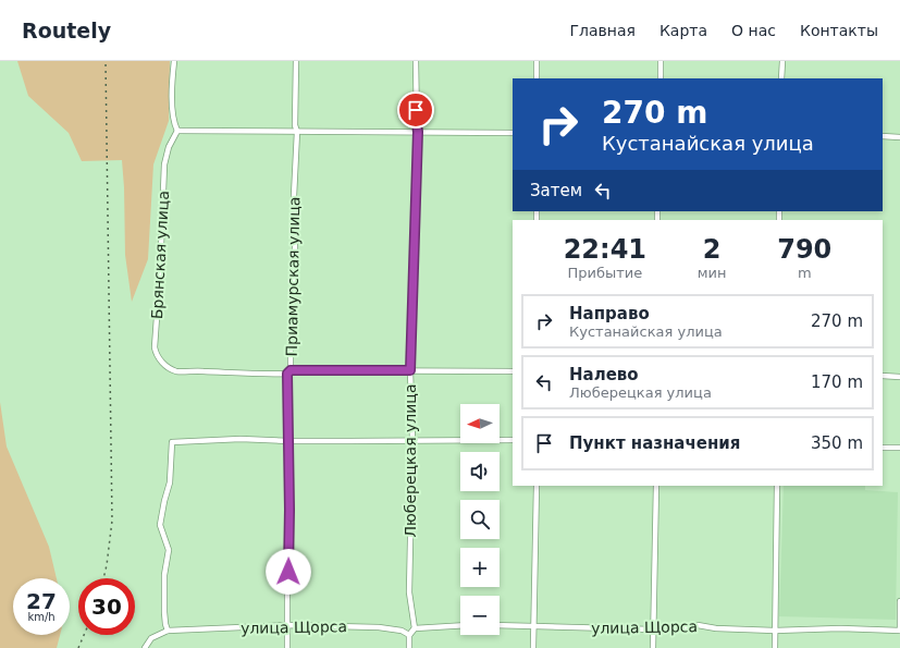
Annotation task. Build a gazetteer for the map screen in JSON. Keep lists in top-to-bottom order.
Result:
{
  "streets": {
    "street": [
      "Брянская улица",
      "Приамурская улица",
      "Люберецкая улица",
      "улица Щорса"
    ]
  },
  "crossings": [
    ["Брянская улица", "Приамурская улица"],
    ["Приамурская улица", "улица Щорса"]
  ],
  "north": "left",
  "page": {
    "header": "Routely",
    "nav": [
      "Главная",
      "Карта",
      "О нас",
      "Контакты"
    ],
    "turn": ["270 m", "Кустанайская улица"],
    "then": "Затем",
    "eta": [
      "22:41",
      "Прибытие",
      "2",
      "мин",
      "790",
      "m"
    ],
    "list": [
      {
        "name": "Направо",
        "note": "Кустанайская улица",
        "value": "270 m"
      },
      {
        "name": "Налево",
        "note": "Люберецкая улица",
        "value": "170 m"
      },
      {
        "name": "Пункт назначения",
        "value": "350 m"
      }
    ],
    "map_buttons": ["+", "−"],
    "speed": "27 km/h",
    "limit": "30"
  }
}
